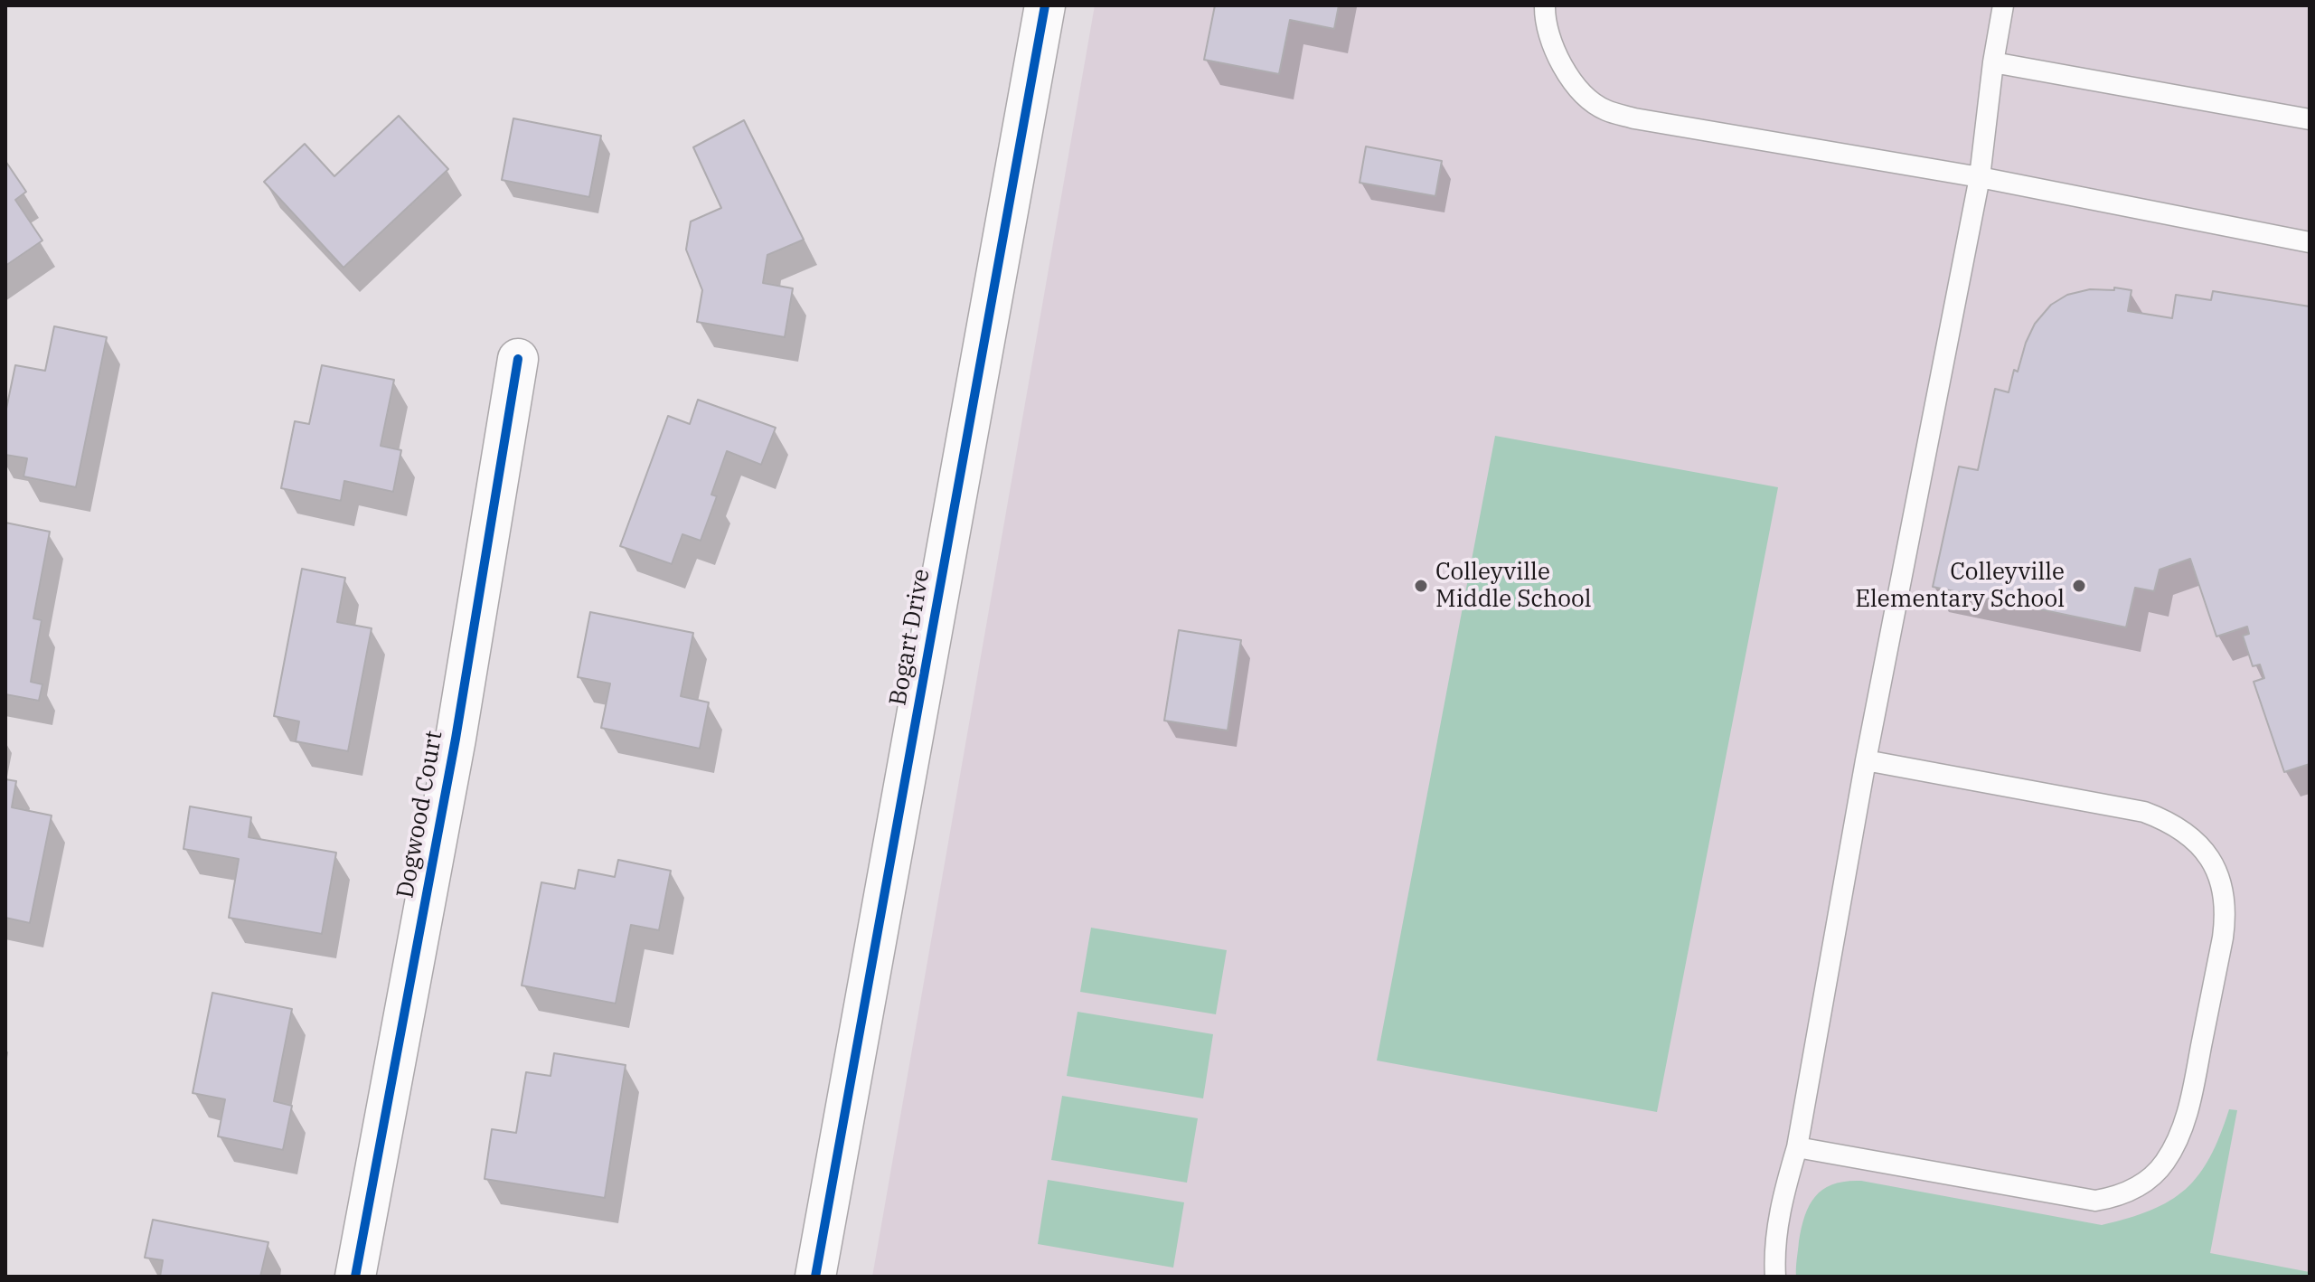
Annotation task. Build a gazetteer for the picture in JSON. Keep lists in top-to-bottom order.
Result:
{
  "streets": {
    "street": ["Bogart Drive", "Dogwood Court"]
  },
  "places": ["Colleyville Middle School", "Colleyville Elementary School"]
}
